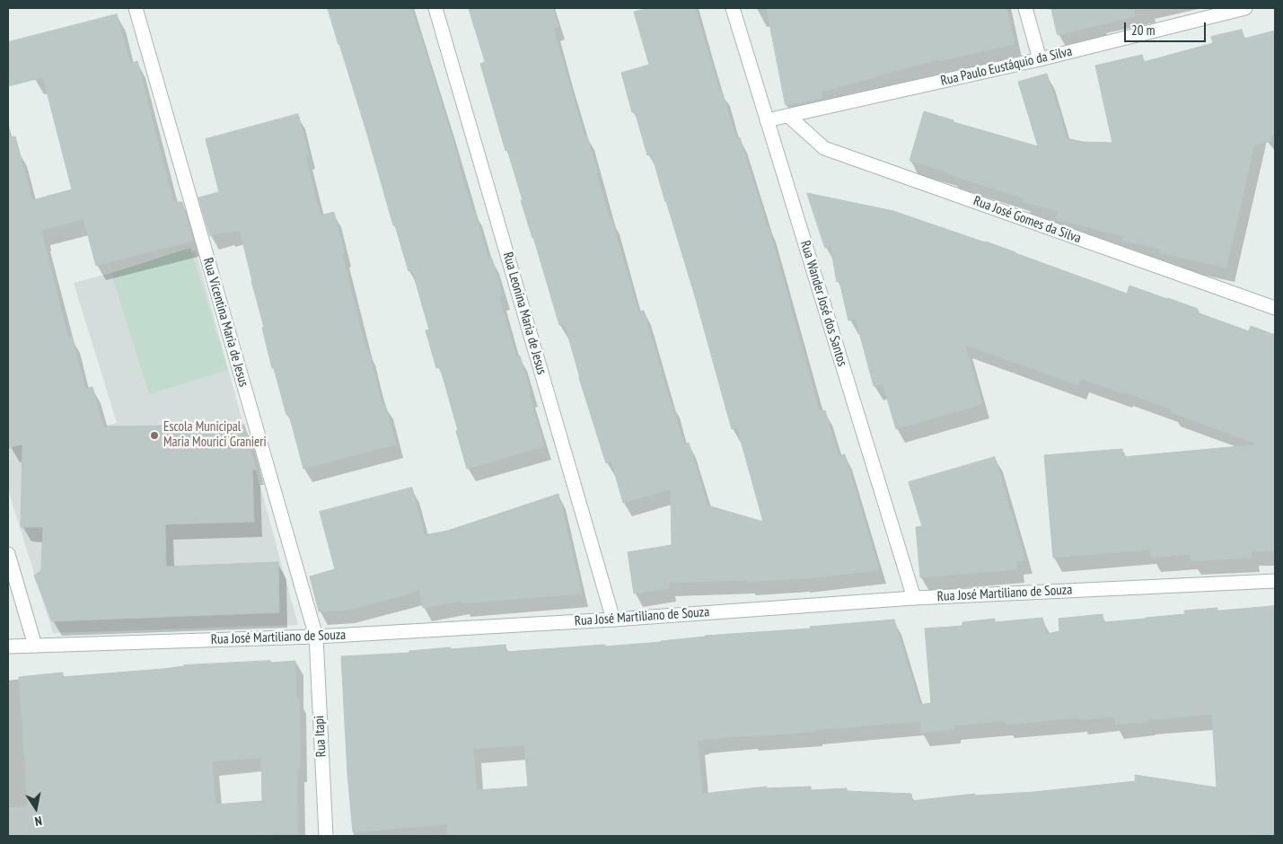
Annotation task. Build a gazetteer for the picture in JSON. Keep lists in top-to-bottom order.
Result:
{
  "streets": {
    "street": [
      "Rua Paulo Eustáquio da Silva",
      "Rua José Gomes da Silva",
      "Rua Wander José dos Santos",
      "Rua Leonina Maria de Jesus",
      "Rua Vicentina Maria de Jesus",
      "Rua José Martiliano de Souza",
      "Rua Itapi"
    ]
  },
  "crossings": [
    ["Rua Paulo Eustáquio da Silva", "Rua José Gomes da Silva"],
    ["Rua Paulo Eustáquio da Silva", "Rua Wander José dos Santos"],
    ["Rua Wander José dos Santos", "Rua José Martiliano de Souza"],
    ["Rua Leonina Maria de Jesus", "Rua José Martiliano de Souza"],
    ["Rua Vicentina Maria de Jesus", "Rua José Martiliano de Souza"],
    ["Rua Vicentina Maria de Jesus", "Rua Itapi"],
    ["Rua José Martiliano de Souza", "Rua Itapi"]
  ],
  "places": ["Escola Municipal Maria Mourici Granieri"],
  "scale_bar": "20 m",
  "north": "bottom"
}
